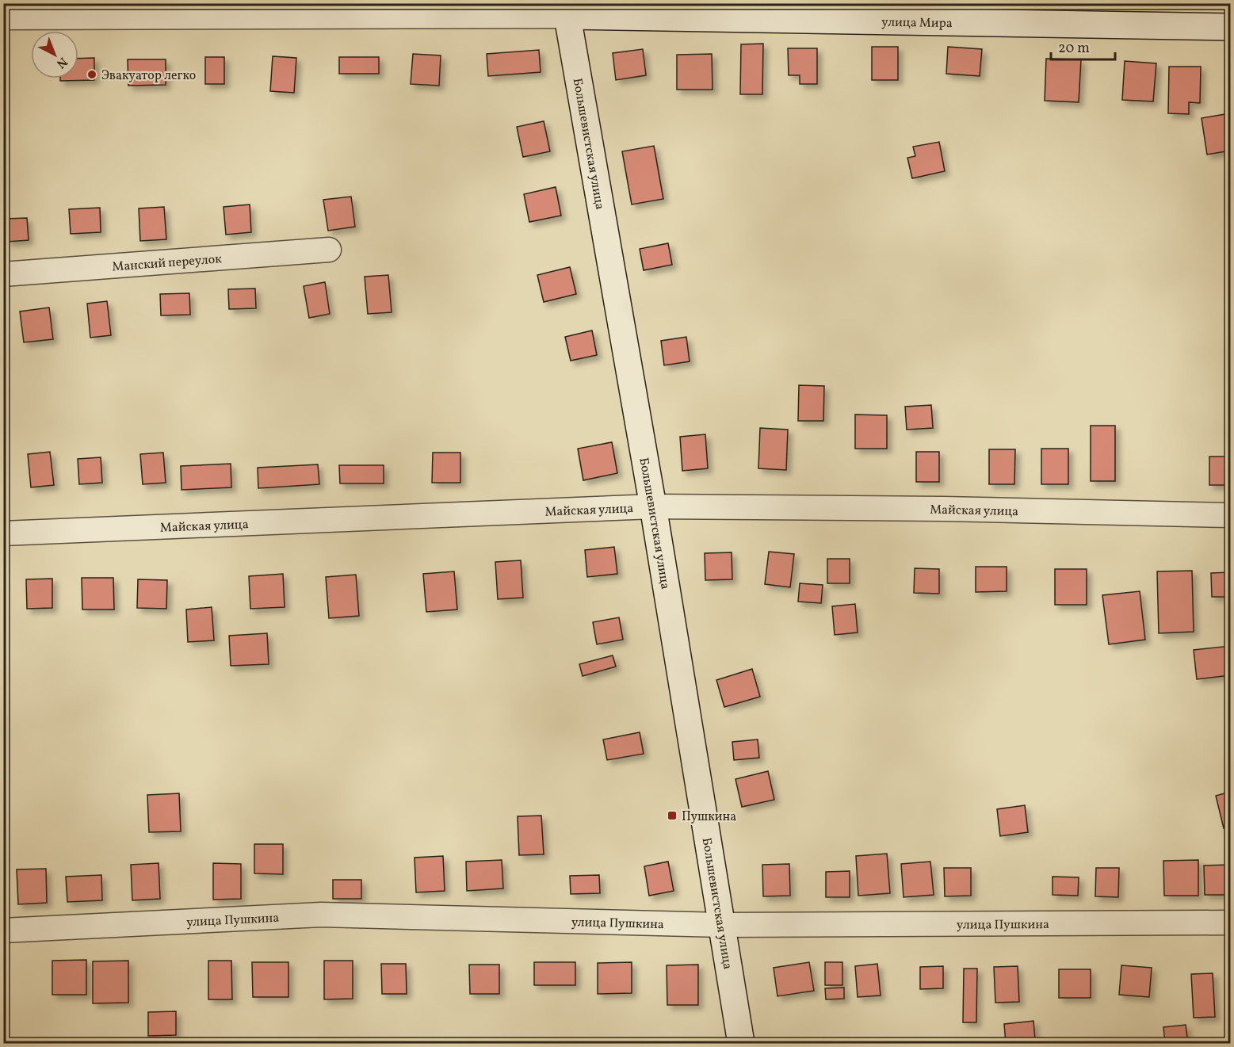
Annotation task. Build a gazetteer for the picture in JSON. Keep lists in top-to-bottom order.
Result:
{
  "streets": {
    "street": [
      "улица Мира",
      "Большевистская улица",
      "Манский переулок",
      "Майская улица",
      "улица Пушкина"
    ]
  },
  "crossings": [
    ["улица Мира", "Большевистская улица"],
    ["Большевистская улица", "Майская улица"],
    ["Большевистская улица", "улица Пушкина"]
  ],
  "places": {
    "other": ["Эвакуатор легко"],
    "transit": ["Пушкина"]
  },
  "scale_bar": "20 m",
  "north": "bottom right"
}
